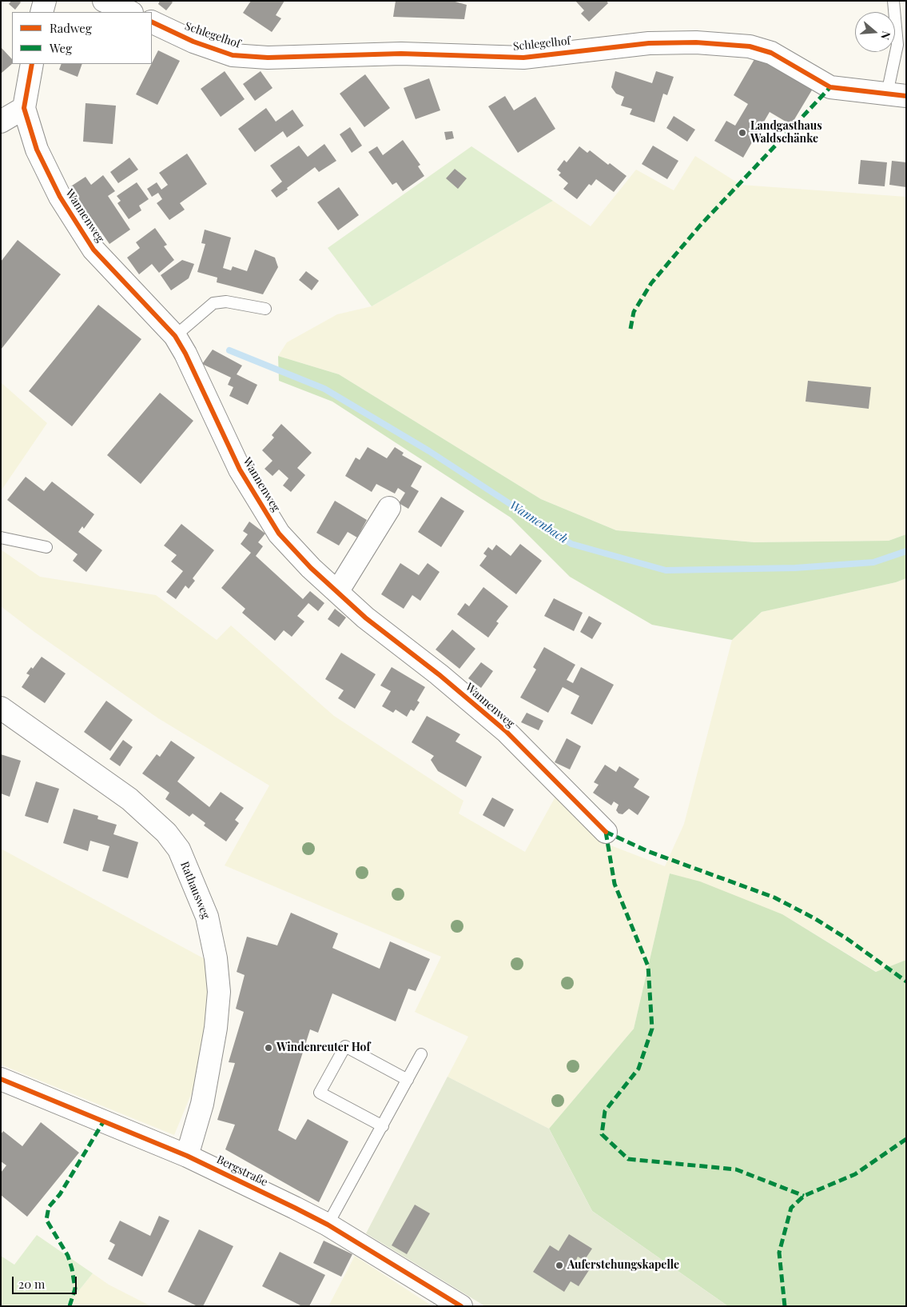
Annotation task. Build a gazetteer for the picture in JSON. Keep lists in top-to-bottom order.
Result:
{
  "streets": {
    "street": [
      "Schlegelhof",
      "Wannenweg",
      "Rathausweg",
      "Bergstraße"
    ]
  },
  "crossings": [
    ["Rathausweg", "Bergstraße"]
  ],
  "water": ["Wannenbach"],
  "places": ["Landgasthaus Waldschänke", "Windenreuter Hof", "Auferstehungskapelle"],
  "legend": ["Radweg", "Weg"],
  "scale_bar": "20 m",
  "north": "right"
}
